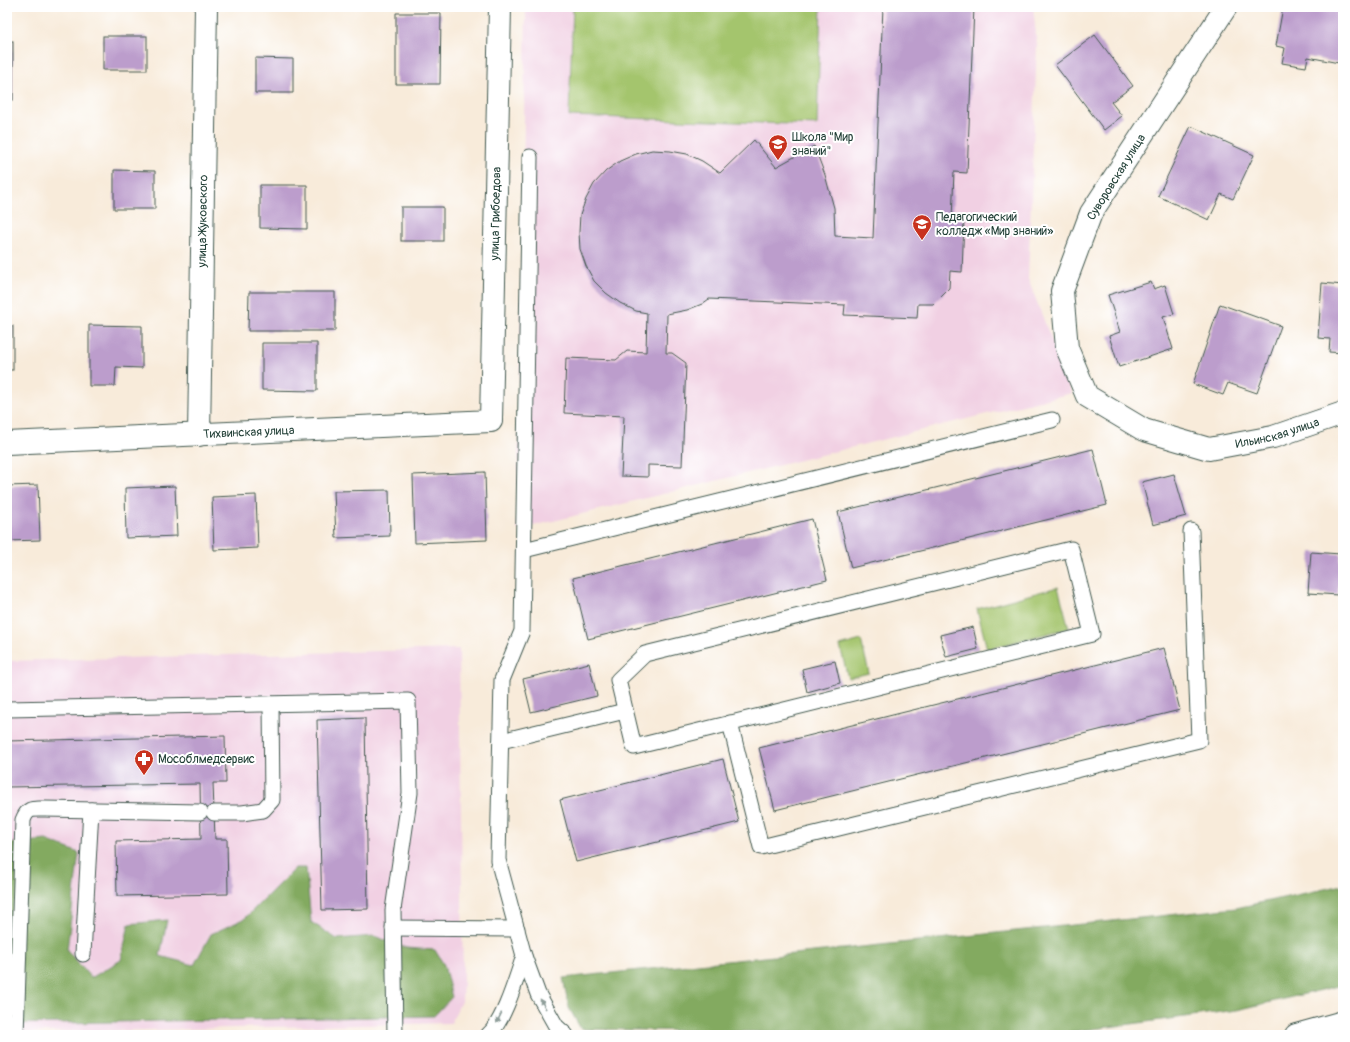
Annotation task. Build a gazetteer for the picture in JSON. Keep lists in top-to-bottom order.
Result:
{
  "streets": {
    "street": [
      "Суворовская улица",
      "улица Грибоедова",
      "улица Жуковского",
      "Тихвинская улица",
      "Ильинская улица"
    ]
  },
  "crossings": [
    ["Суворовская улица", "Ильинская улица"],
    ["улица Грибоедова", "Тихвинская улица"],
    ["улица Жуковского", "Тихвинская улица"]
  ],
  "places": {
    "school or university": ["Школа \"Мир знаний\"", "Педагогический колледж «Мир знаний»"],
    "pharmacy": ["Мособлмедсервис"]
  }
}
